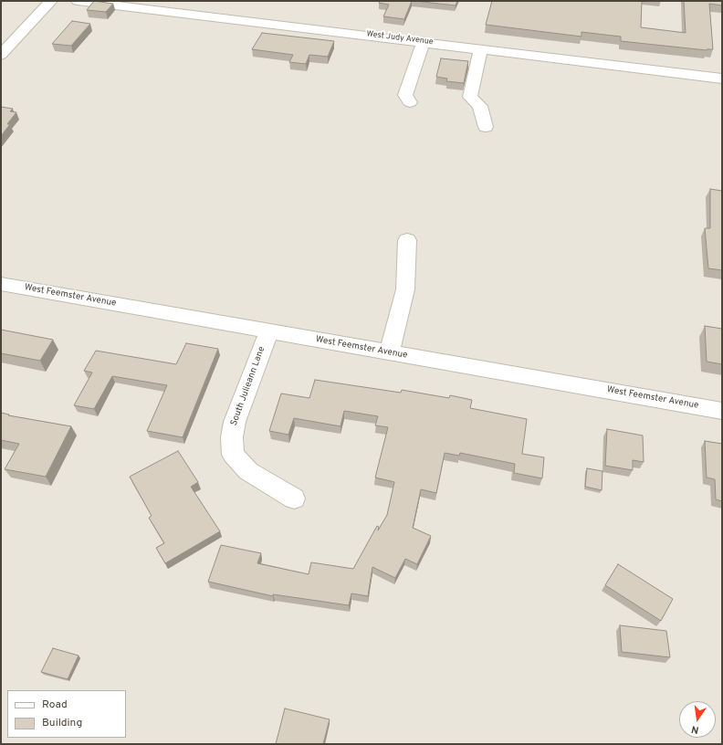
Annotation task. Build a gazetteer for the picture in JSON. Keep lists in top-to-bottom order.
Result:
{
  "streets": {
    "street": ["West Judy Avenue", "West Feemster Avenue", "South Julieann Lane"]
  },
  "crossings": [
    ["West Feemster Avenue", "South Julieann Lane"]
  ],
  "legend": ["Road", "Building"],
  "north": "bottom"
}
